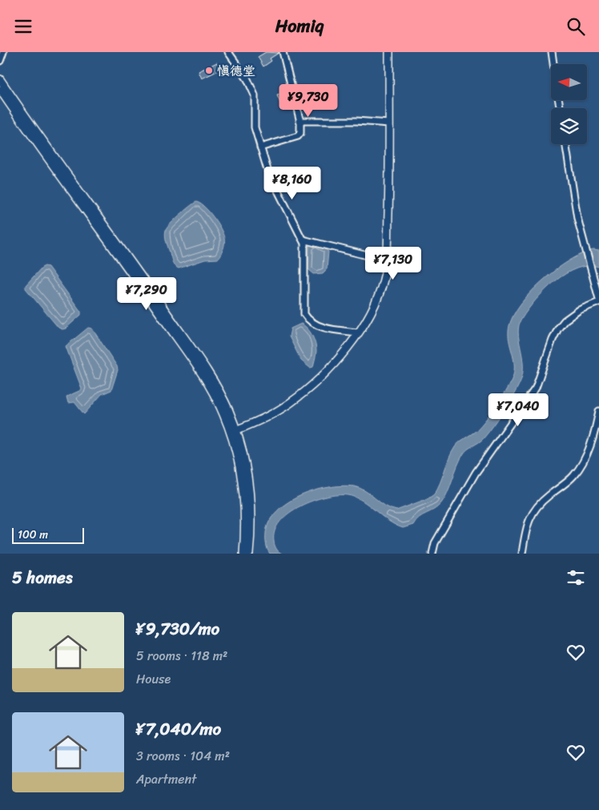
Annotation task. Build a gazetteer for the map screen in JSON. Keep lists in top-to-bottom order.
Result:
{
  "places": ["慎德堂"],
  "scale_bar": "100 m",
  "north": "left",
  "page": {
    "header": "Homiq",
    "price": [
      "¥9,730",
      "¥8,160",
      "¥7,130",
      "¥7,290",
      "¥7,040"
    ],
    "scale": "100 m",
    "heading": "5 homes",
    "list": [
      {
        "name": "¥9,730/mo",
        "note": "5 rooms · 118 m² · House"
      },
      {
        "name": "¥7,040/mo",
        "note": "3 rooms · 104 m² · Apartment"
      }
    ]
  }
}
